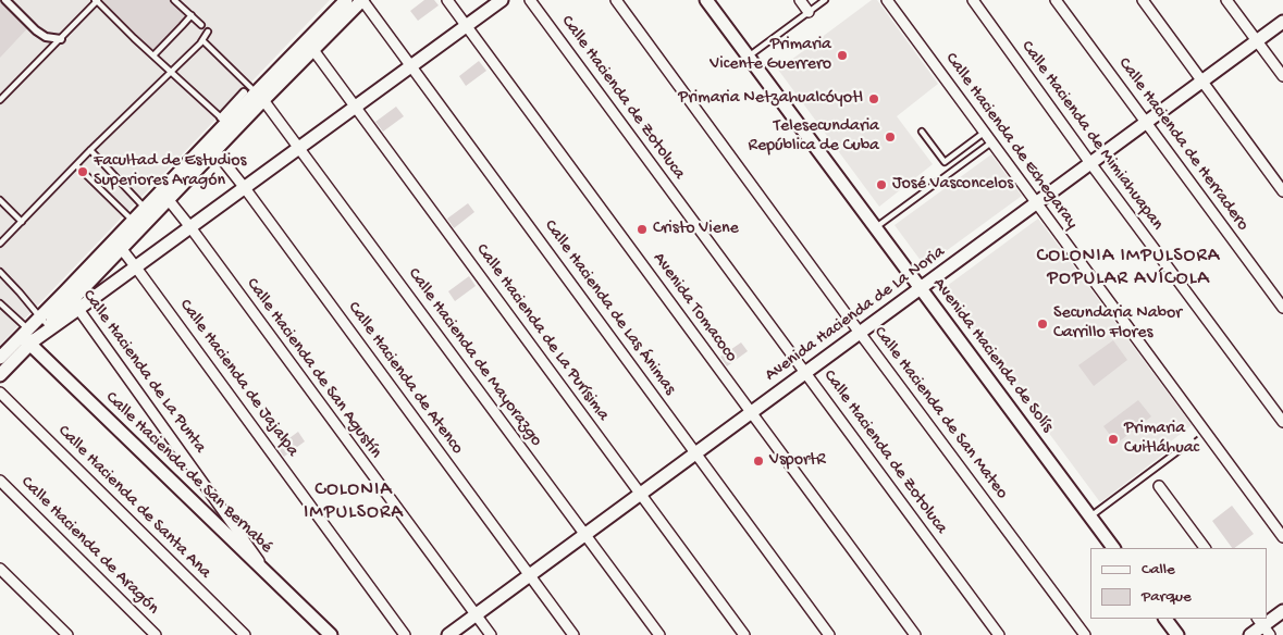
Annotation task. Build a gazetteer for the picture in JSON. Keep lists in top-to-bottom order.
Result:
{
  "streets": {
    "street": [
      "Calle Hacienda de Zotoluca",
      "Calle Hacienda de Mimiahuapan",
      "Calle Hacienda de Echegaray",
      "Calle Hacienda de Herradero",
      "Calle Hacienda de Las Ánimas",
      "Avenida Tomacoco",
      "Avenida Hacienda de La Noria",
      "Calle Hacienda de La Purísima",
      "Avenida Hacienda de Solís",
      "Calle Hacienda de Mayorazgo",
      "Calle Hacienda de San Agustín",
      "Calle Hacienda de La Punta",
      "Calle Hacienda de Jajalpa",
      "Calle Hacienda de Atenco",
      "Calle Hacienda de San Mateo",
      "Calle Hacienda de San Bernabé",
      "Calle Hacienda de Santa Ana",
      "Calle Hacienda de Aragón"
    ]
  },
  "crossings": [
    ["Calle Hacienda de Zotoluca", "Avenida Hacienda de La Noria"],
    ["Calle Hacienda de Mimiahuapan", "Avenida Hacienda de La Noria"],
    ["Calle Hacienda de Echegaray", "Avenida Hacienda de La Noria"],
    ["Calle Hacienda de Herradero", "Avenida Hacienda de La Noria"],
    ["Calle Hacienda de Las Ánimas", "Avenida Hacienda de La Noria"],
    ["Avenida Tomacoco", "Avenida Hacienda de La Noria"],
    ["Avenida Hacienda de La Noria", "Calle Hacienda de La Purísima"],
    ["Avenida Hacienda de La Noria", "Avenida Hacienda de Solís"],
    ["Avenida Hacienda de La Noria", "Calle Hacienda de Mayorazgo"],
    ["Avenida Hacienda de La Noria", "Calle Hacienda de San Agustín"],
    ["Avenida Hacienda de La Noria", "Calle Hacienda de Atenco"],
    ["Avenida Hacienda de La Noria", "Calle Hacienda de San Mateo"],
    ["Calle Hacienda de La Punta", "Calle Hacienda de San Bernabé"]
  ],
  "districts": ["COLONIA IMPULSORA POPULAR AVÍCOLA", "COLONIA IMPULSORA"],
  "places": [
    "Primaria Vicente Guerrero",
    "Primaria Netzahualcóyotl",
    "Telesecundaria República de Cuba",
    "Facultad de Estudios Superiores Aragón",
    "José Vasconcelos",
    "Cristo Viene",
    "Secundaria Nabor Carrillo Flores",
    "Primaria Cuitláhuac",
    "VsportR"
  ],
  "legend": ["Calle", "Parque"]
}
